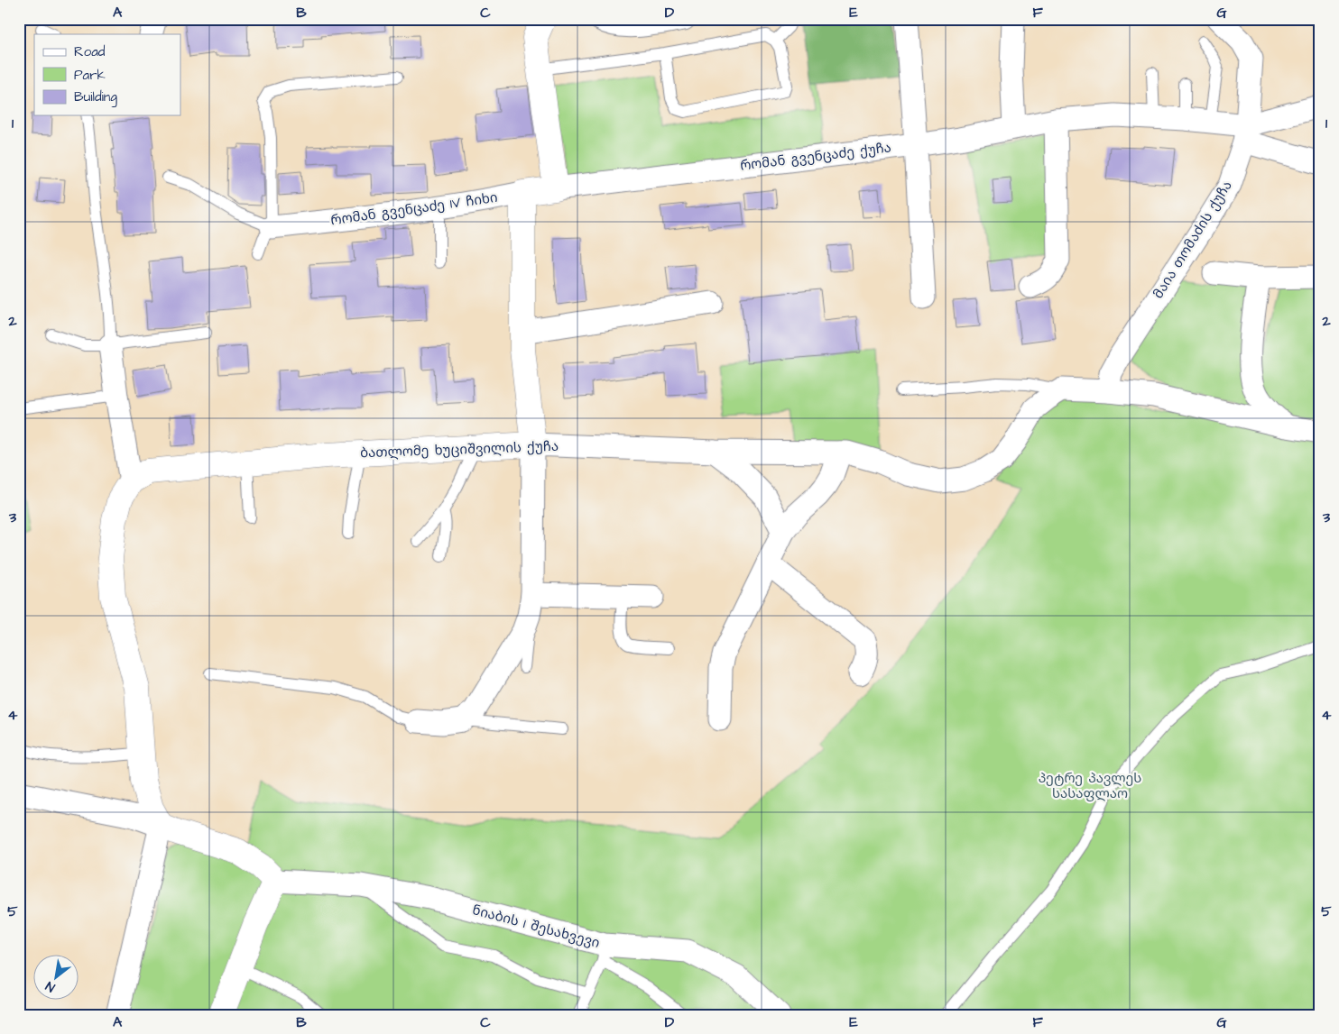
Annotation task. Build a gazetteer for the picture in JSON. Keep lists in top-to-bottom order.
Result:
{
  "streets": {
    "street": [
      "რომან გვენცაძე ქუჩა",
      "რომან გვენცაძე IV ჩიხი",
      "მაია თომაძის ქუჩა",
      "ბათლომე ხუციშვილის ქუჩა",
      "ნიაბის I შესახვევი"
    ]
  },
  "crossings": [
    ["რომან გვენცაძე ქუჩა", "რომან გვენცაძე IV ჩიხი"],
    ["რომან გვენცაძე ქუჩა", "მაია თომაძის ქუჩა"]
  ],
  "parks": ["პეტრე პავლეს სასაფლაო"],
  "legend": ["Road", "Park", "Building"],
  "north": "bottom left",
  "grid": {
    "columns": [
      "A",
      "B",
      "C",
      "D",
      "E",
      "F",
      "G"
    ],
    "rows": [
      "1",
      "2",
      "3",
      "4",
      "5"
    ]
  }
}
